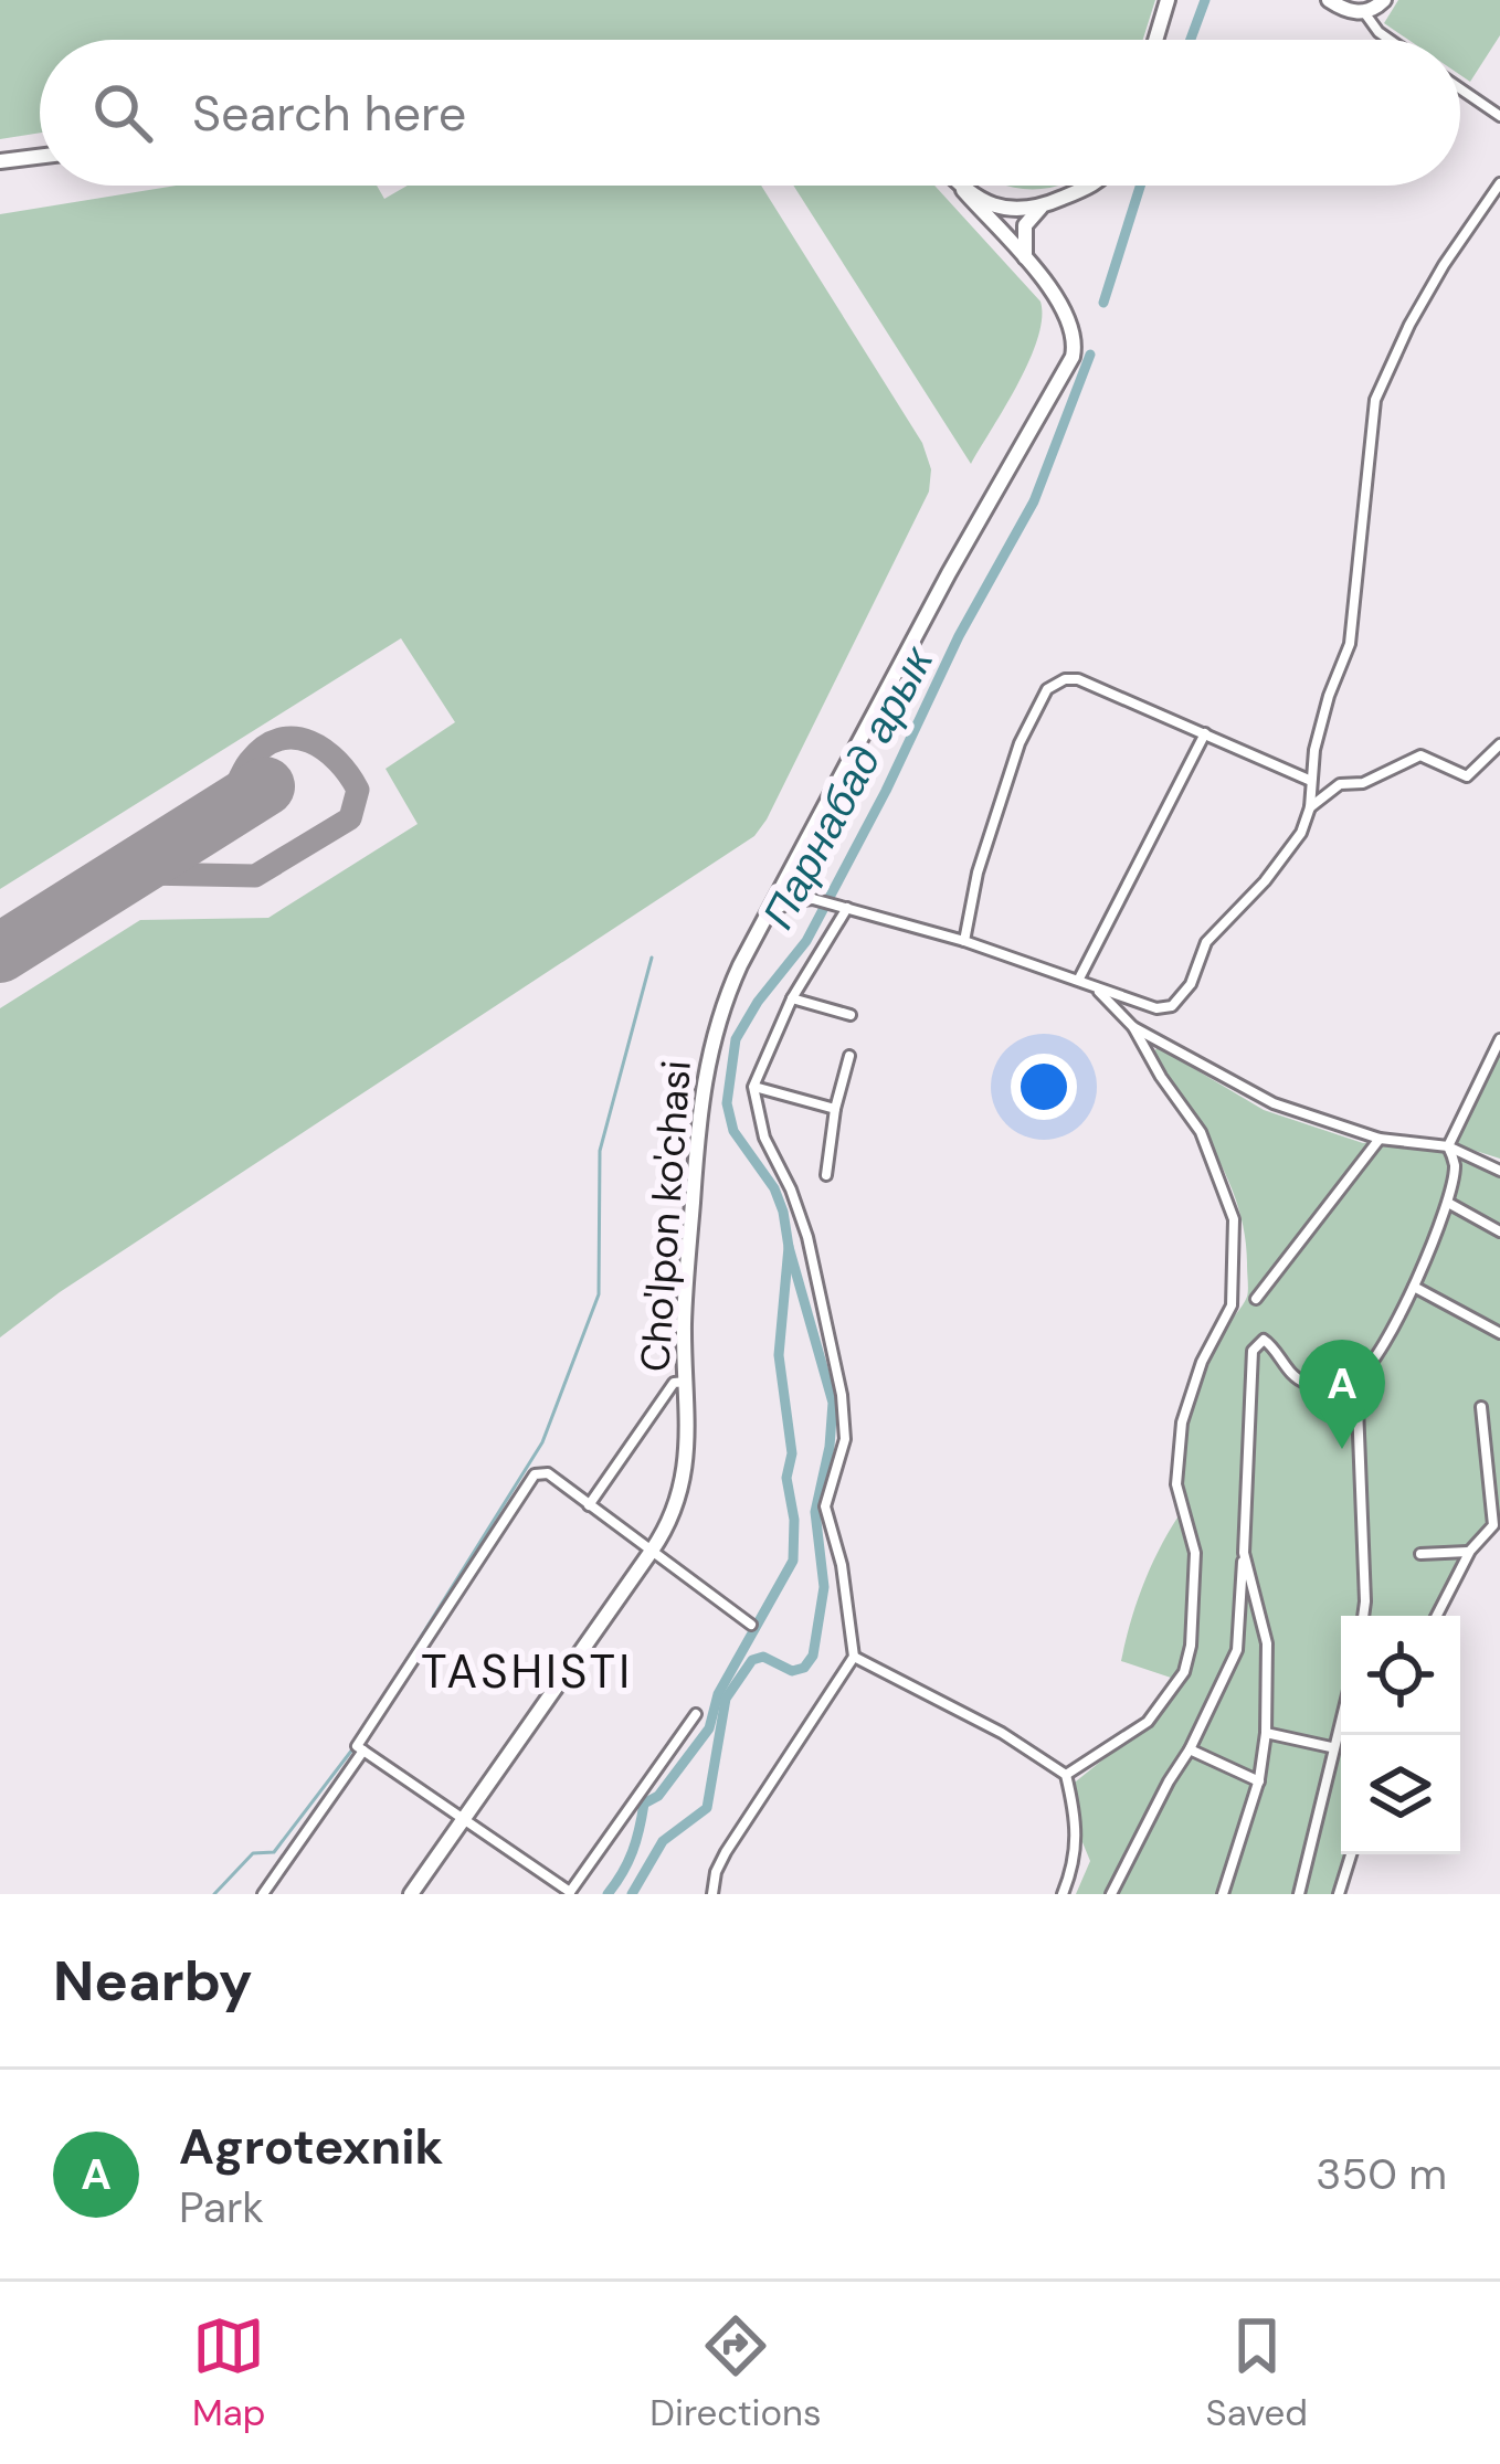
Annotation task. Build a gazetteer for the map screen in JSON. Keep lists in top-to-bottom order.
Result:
{
  "streets": {
    "main road": ["Cho'lpon ko'chasi"]
  },
  "districts": ["TASHISTI"],
  "water": ["Парнабад арык"],
  "page": {
    "search": "Search here",
    "pins": "A",
    "heading": "Nearby",
    "list": [
      {
        "mark": "A",
        "name": "Agrotexnik",
        "note": "Park",
        "value": "350 m"
      }
    ],
    "nav": ["Map", "Directions", "Saved"]
  }
}
